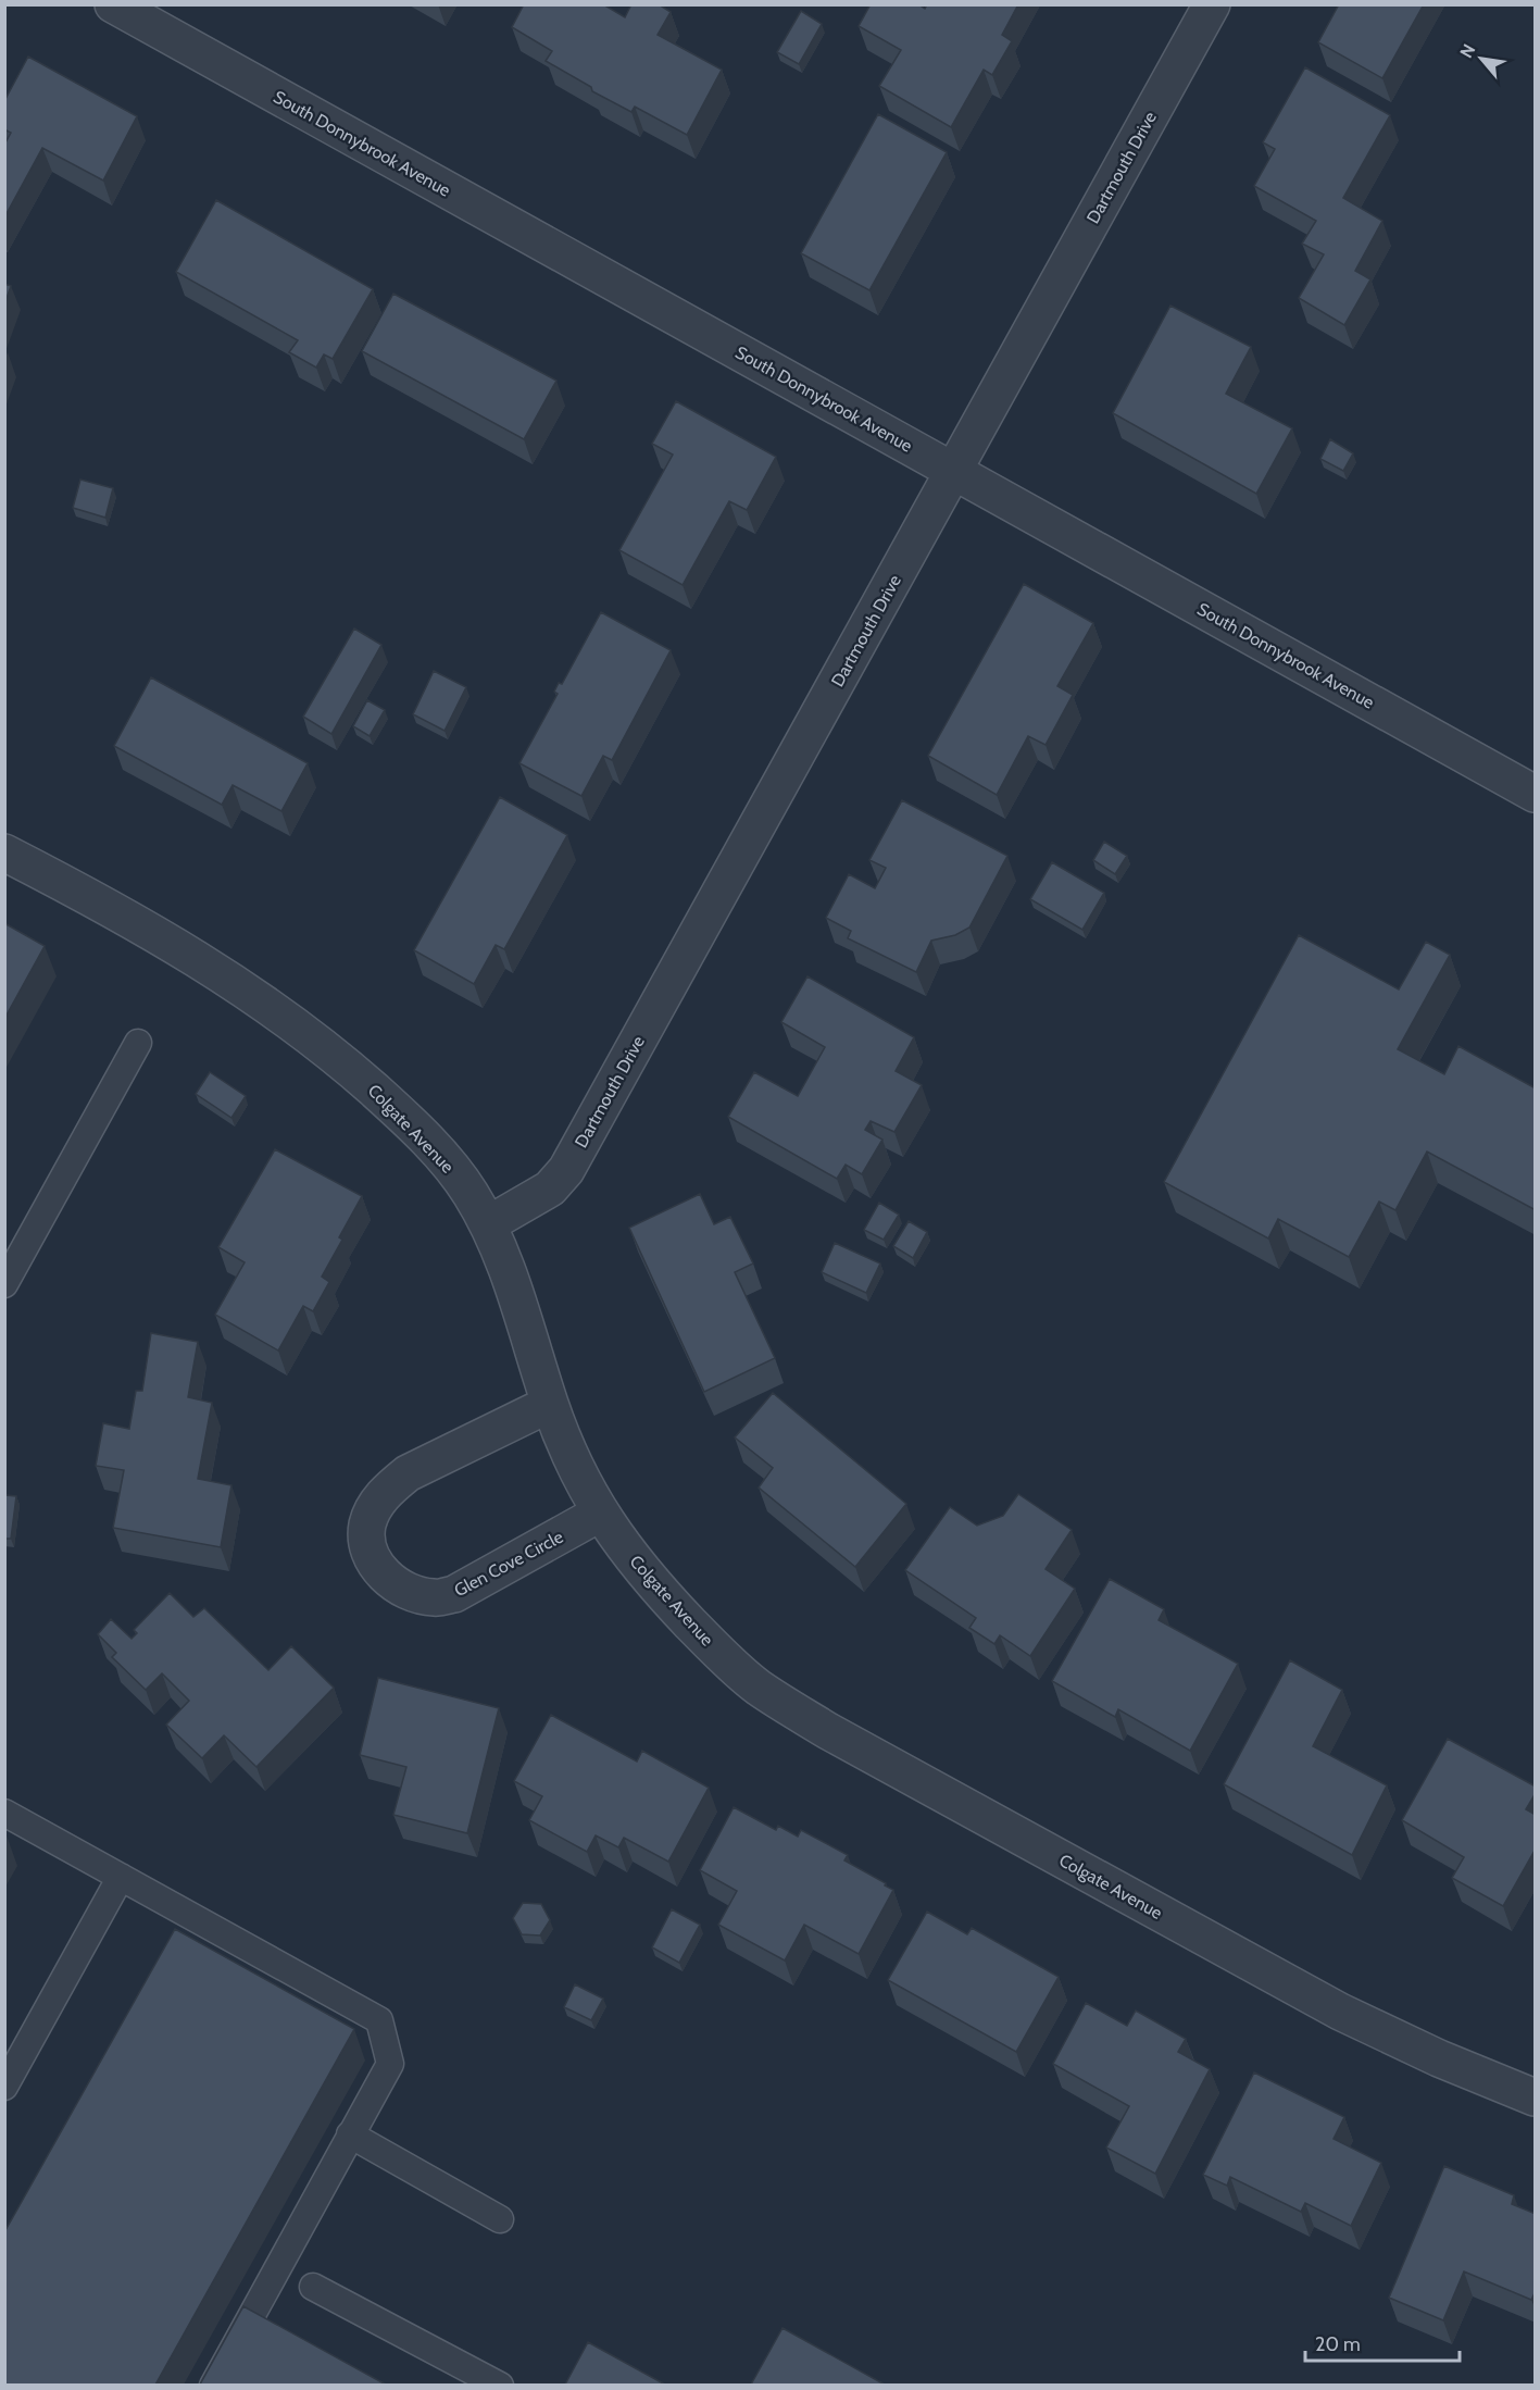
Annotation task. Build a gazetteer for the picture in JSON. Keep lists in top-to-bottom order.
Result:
{
  "streets": {
    "street": [
      "South Donnybrook Avenue",
      "Dartmouth Drive",
      "Colgate Avenue",
      "Glen Cove Circle"
    ]
  },
  "crossings": [
    ["South Donnybrook Avenue", "Dartmouth Drive"],
    ["Dartmouth Drive", "Colgate Avenue"],
    ["Colgate Avenue", "Glen Cove Circle"]
  ],
  "scale_bar": "20 m",
  "north": "top left"
}
